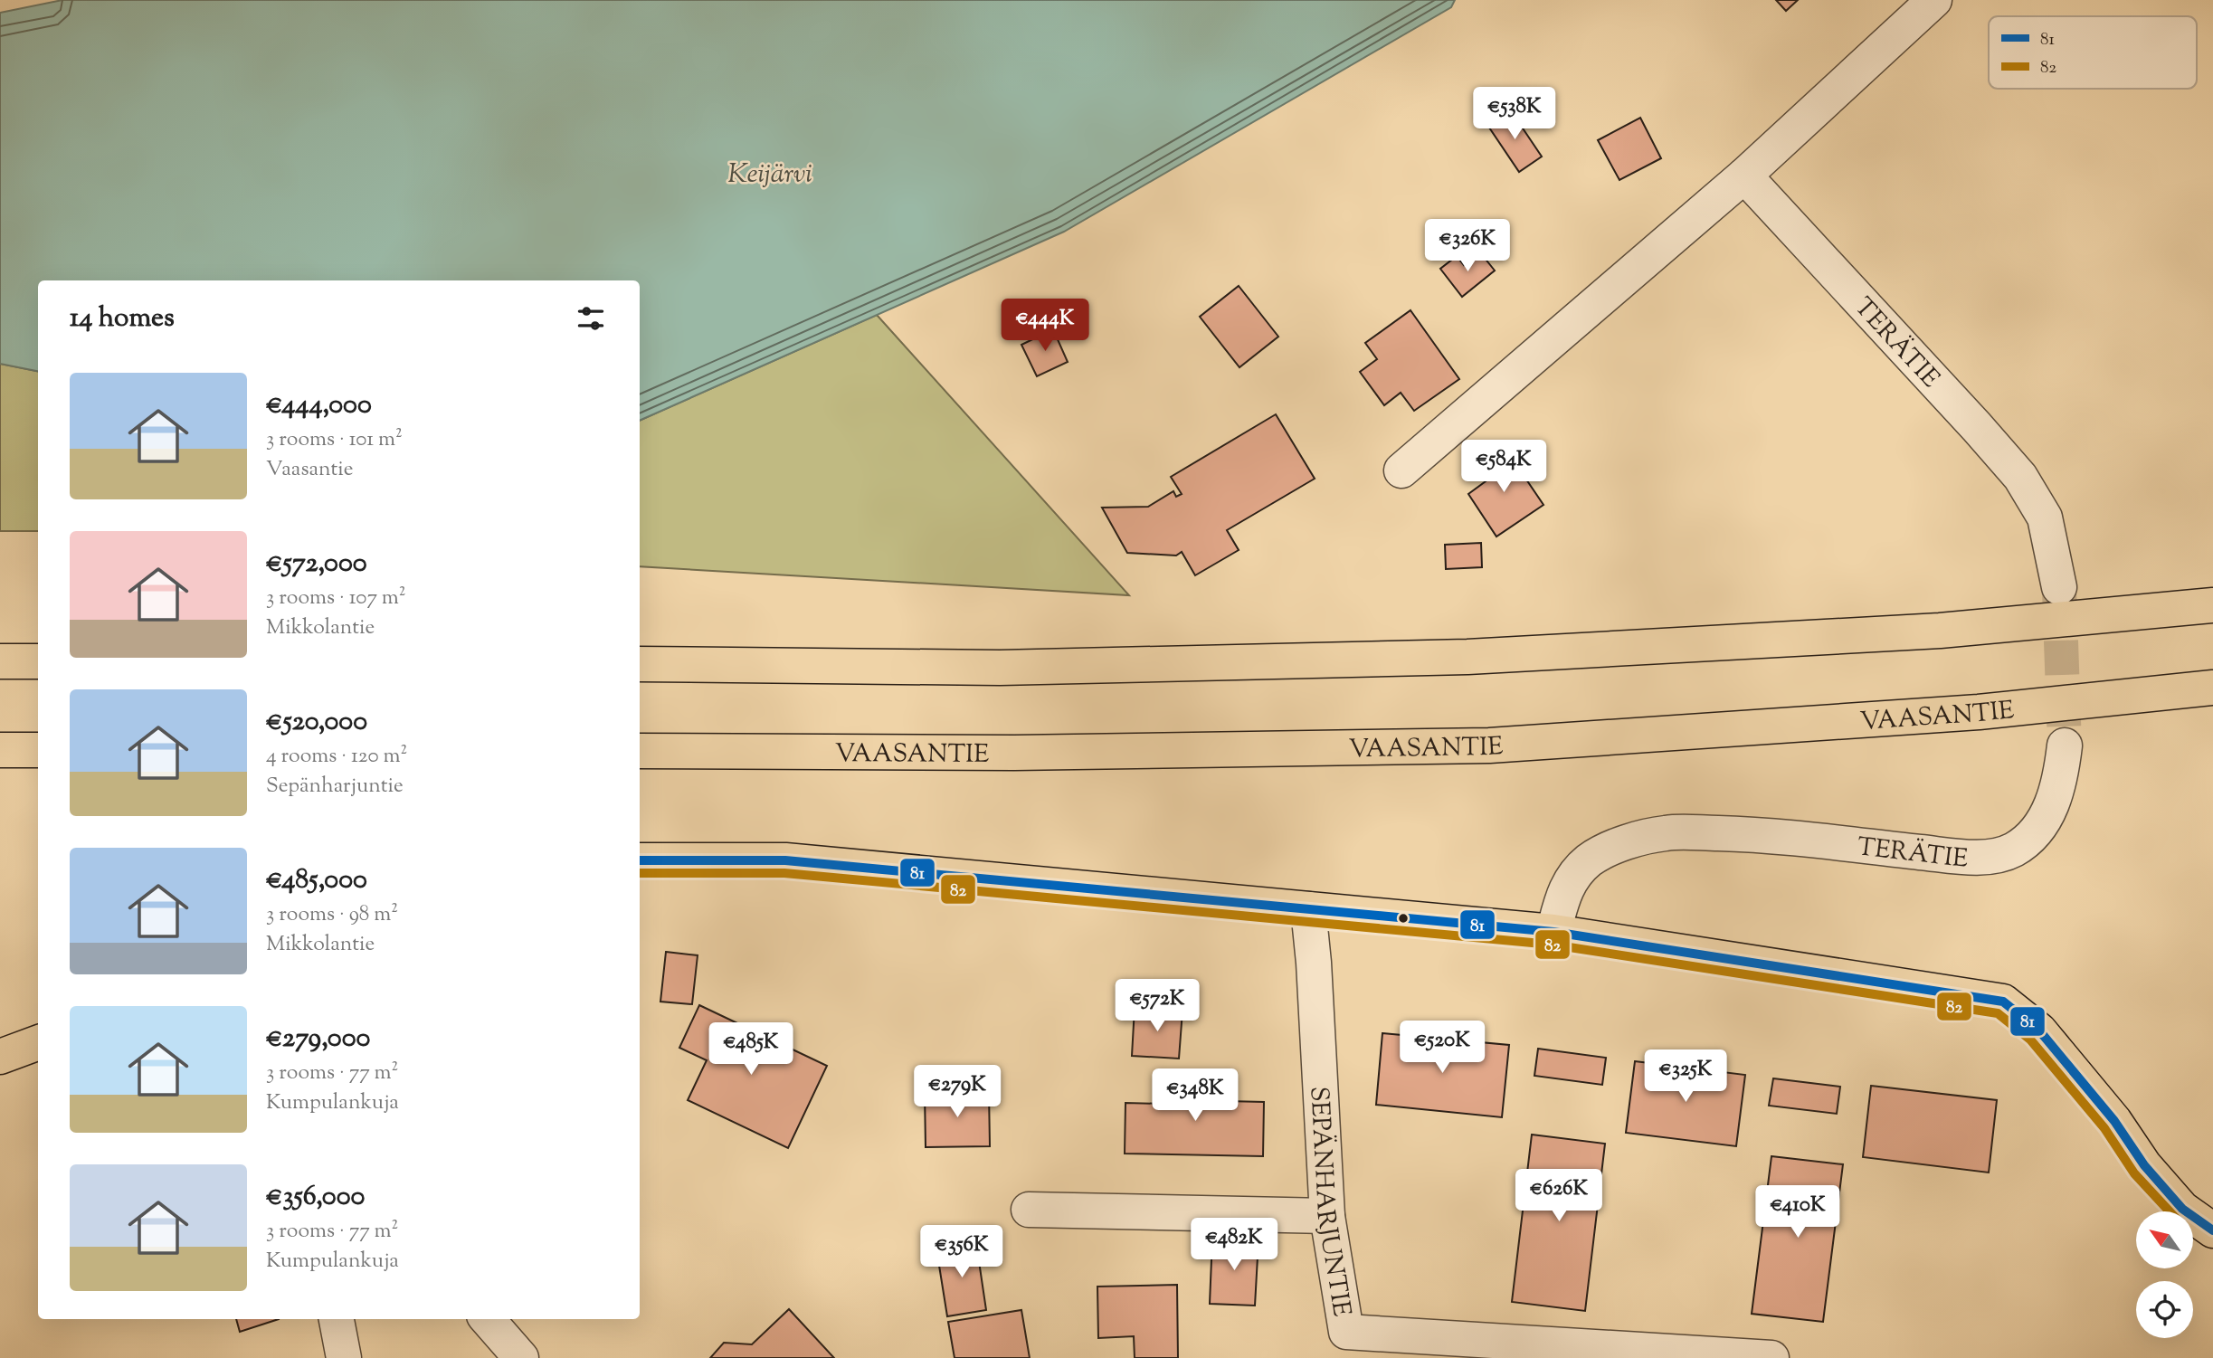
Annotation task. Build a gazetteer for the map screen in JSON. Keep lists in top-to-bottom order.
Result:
{
  "streets": {
    "main road": ["VAASANTIE"],
    "street": ["TERÄTIE", "SEPÄNHARJUNTIE"]
  },
  "water": ["Keijärvi"],
  "lines": ["transit line 81", "transit line 82"],
  "legend": ["81", "82"],
  "north": "top left",
  "page": {
    "price": [
      "€538K",
      "€326K",
      "€444K",
      "€584K",
      "€572K",
      "€520K",
      "€485K",
      "€325K",
      "€279K",
      "€348K",
      "€626K",
      "€410K",
      "€482K",
      "€356K"
    ],
    "heading": "14 homes",
    "list": [
      {
        "name": "€444,000",
        "note": "3 rooms · 101 m² · Vaasantie"
      },
      {
        "name": "€572,000",
        "note": "3 rooms · 107 m² · Mikkolantie"
      },
      {
        "name": "€520,000",
        "note": "4 rooms · 120 m² · Sepänharjuntie"
      },
      {
        "name": "€485,000",
        "note": "3 rooms · 98 m² · Mikkolantie"
      },
      {
        "name": "€279,000",
        "note": "3 rooms · 77 m² · Kumpulankuja"
      },
      {
        "name": "€356,000",
        "note": "3 rooms · 77 m² · Kumpulankuja"
      }
    ]
  }
}
